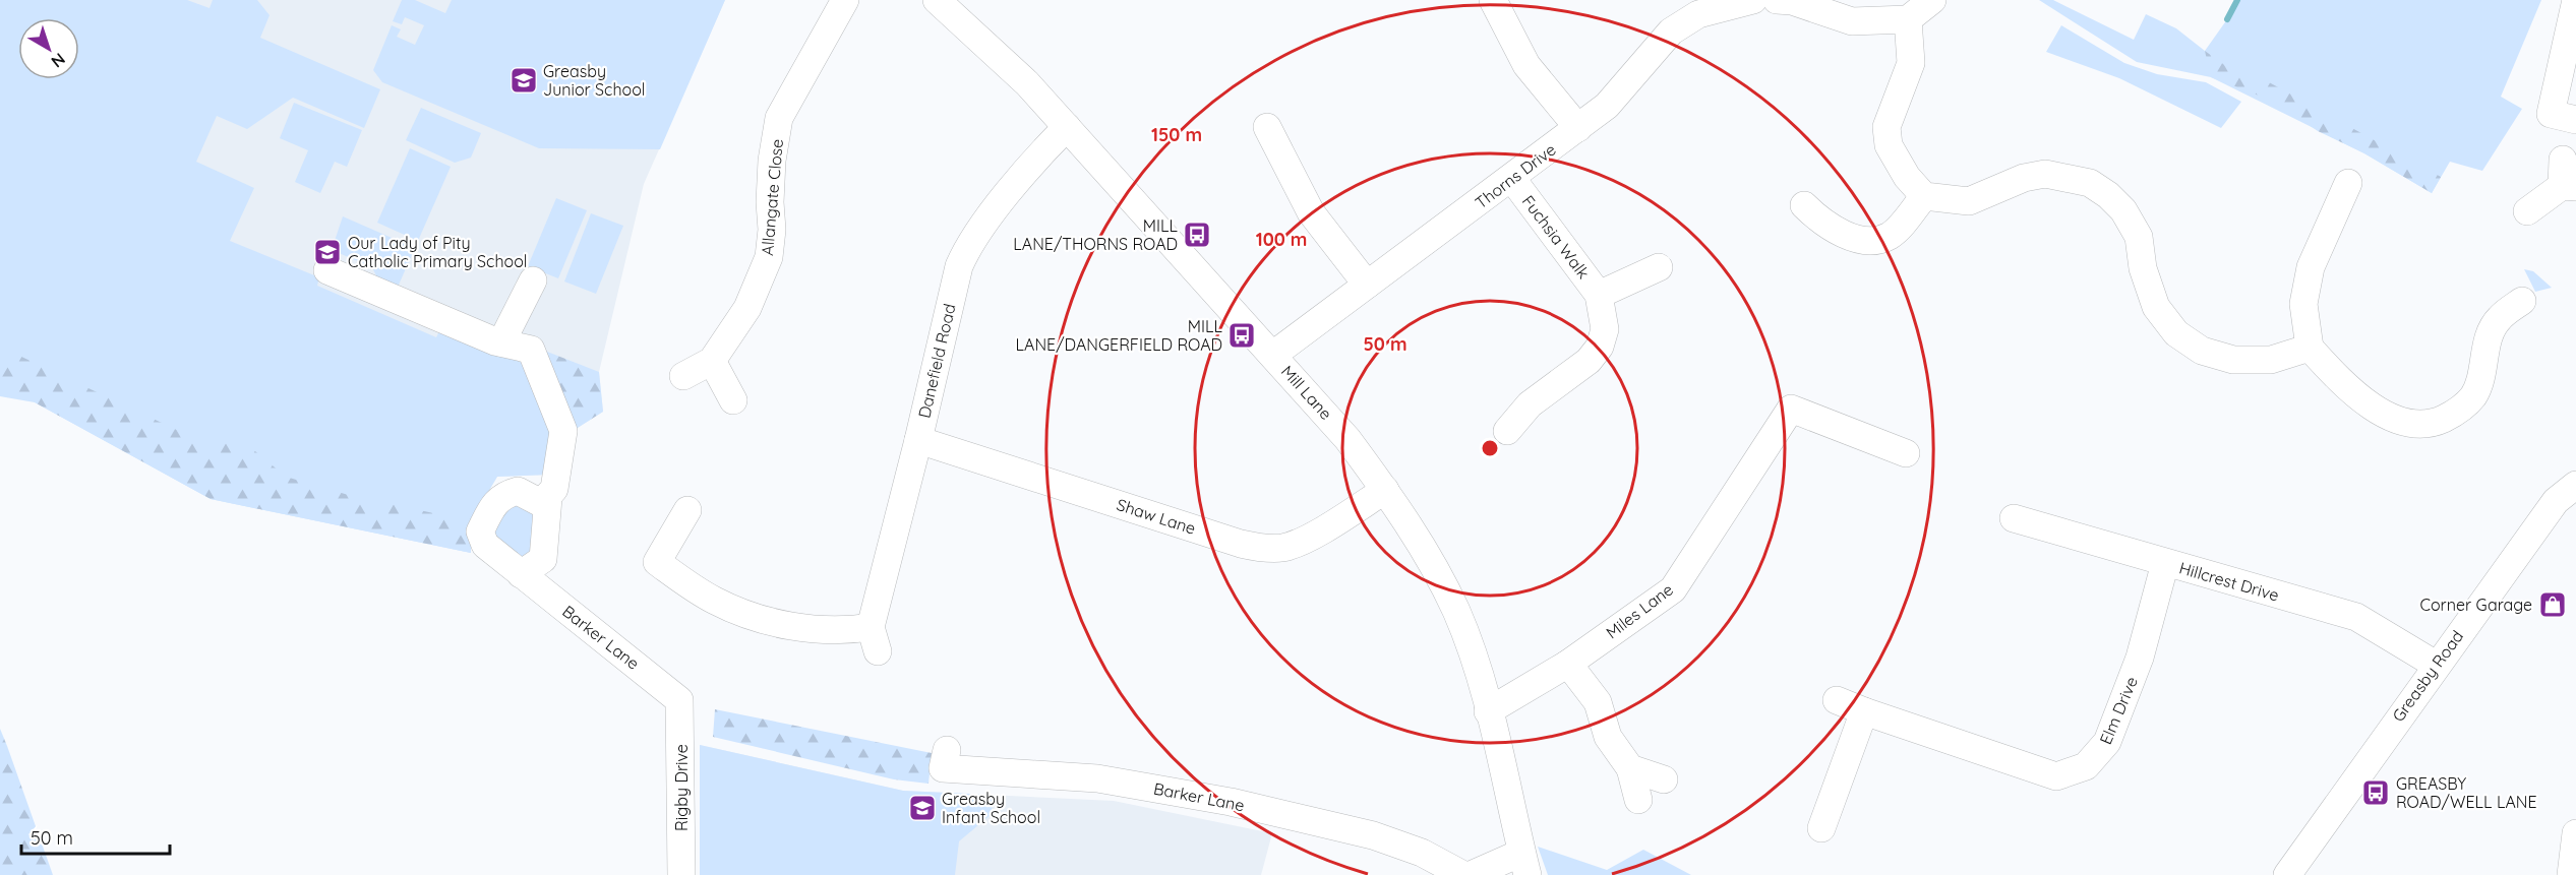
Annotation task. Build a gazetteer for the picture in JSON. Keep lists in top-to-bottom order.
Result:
{
  "streets": {
    "street": [
      "Thorns Drive",
      "Allangate Close",
      "Fuchsia Walk",
      "Danefield Road",
      "Mill Lane",
      "Shaw Lane",
      "Hillcrest Drive",
      "Miles Lane",
      "Barker Lane",
      "Greasby Road",
      "Elm Drive",
      "Rigby Drive"
    ]
  },
  "crossings": [
    ["Thorns Drive", "Fuchsia Walk"],
    ["Thorns Drive", "Mill Lane"],
    ["Danefield Road", "Mill Lane"],
    ["Danefield Road", "Shaw Lane"],
    ["Mill Lane", "Shaw Lane"],
    ["Mill Lane", "Miles Lane"],
    ["Hillcrest Drive", "Greasby Road"],
    ["Hillcrest Drive", "Elm Drive"],
    ["Barker Lane", "Rigby Drive"]
  ],
  "places": {
    "school or university": ["Greasby Junior School", "Our Lady of Pity Catholic Primary School", "Greasby Infant School"],
    "bus stop": ["MILL LANE/THORNS ROAD", "MILL LANE/DANGERFIELD ROAD", "GREASBY ROAD/WELL LANE"],
    "shop": ["Corner Garage"]
  },
  "scale_bar": "50 m",
  "north": "bottom right",
  "rings": ["150 m", "100 m", "50 m"]
}
